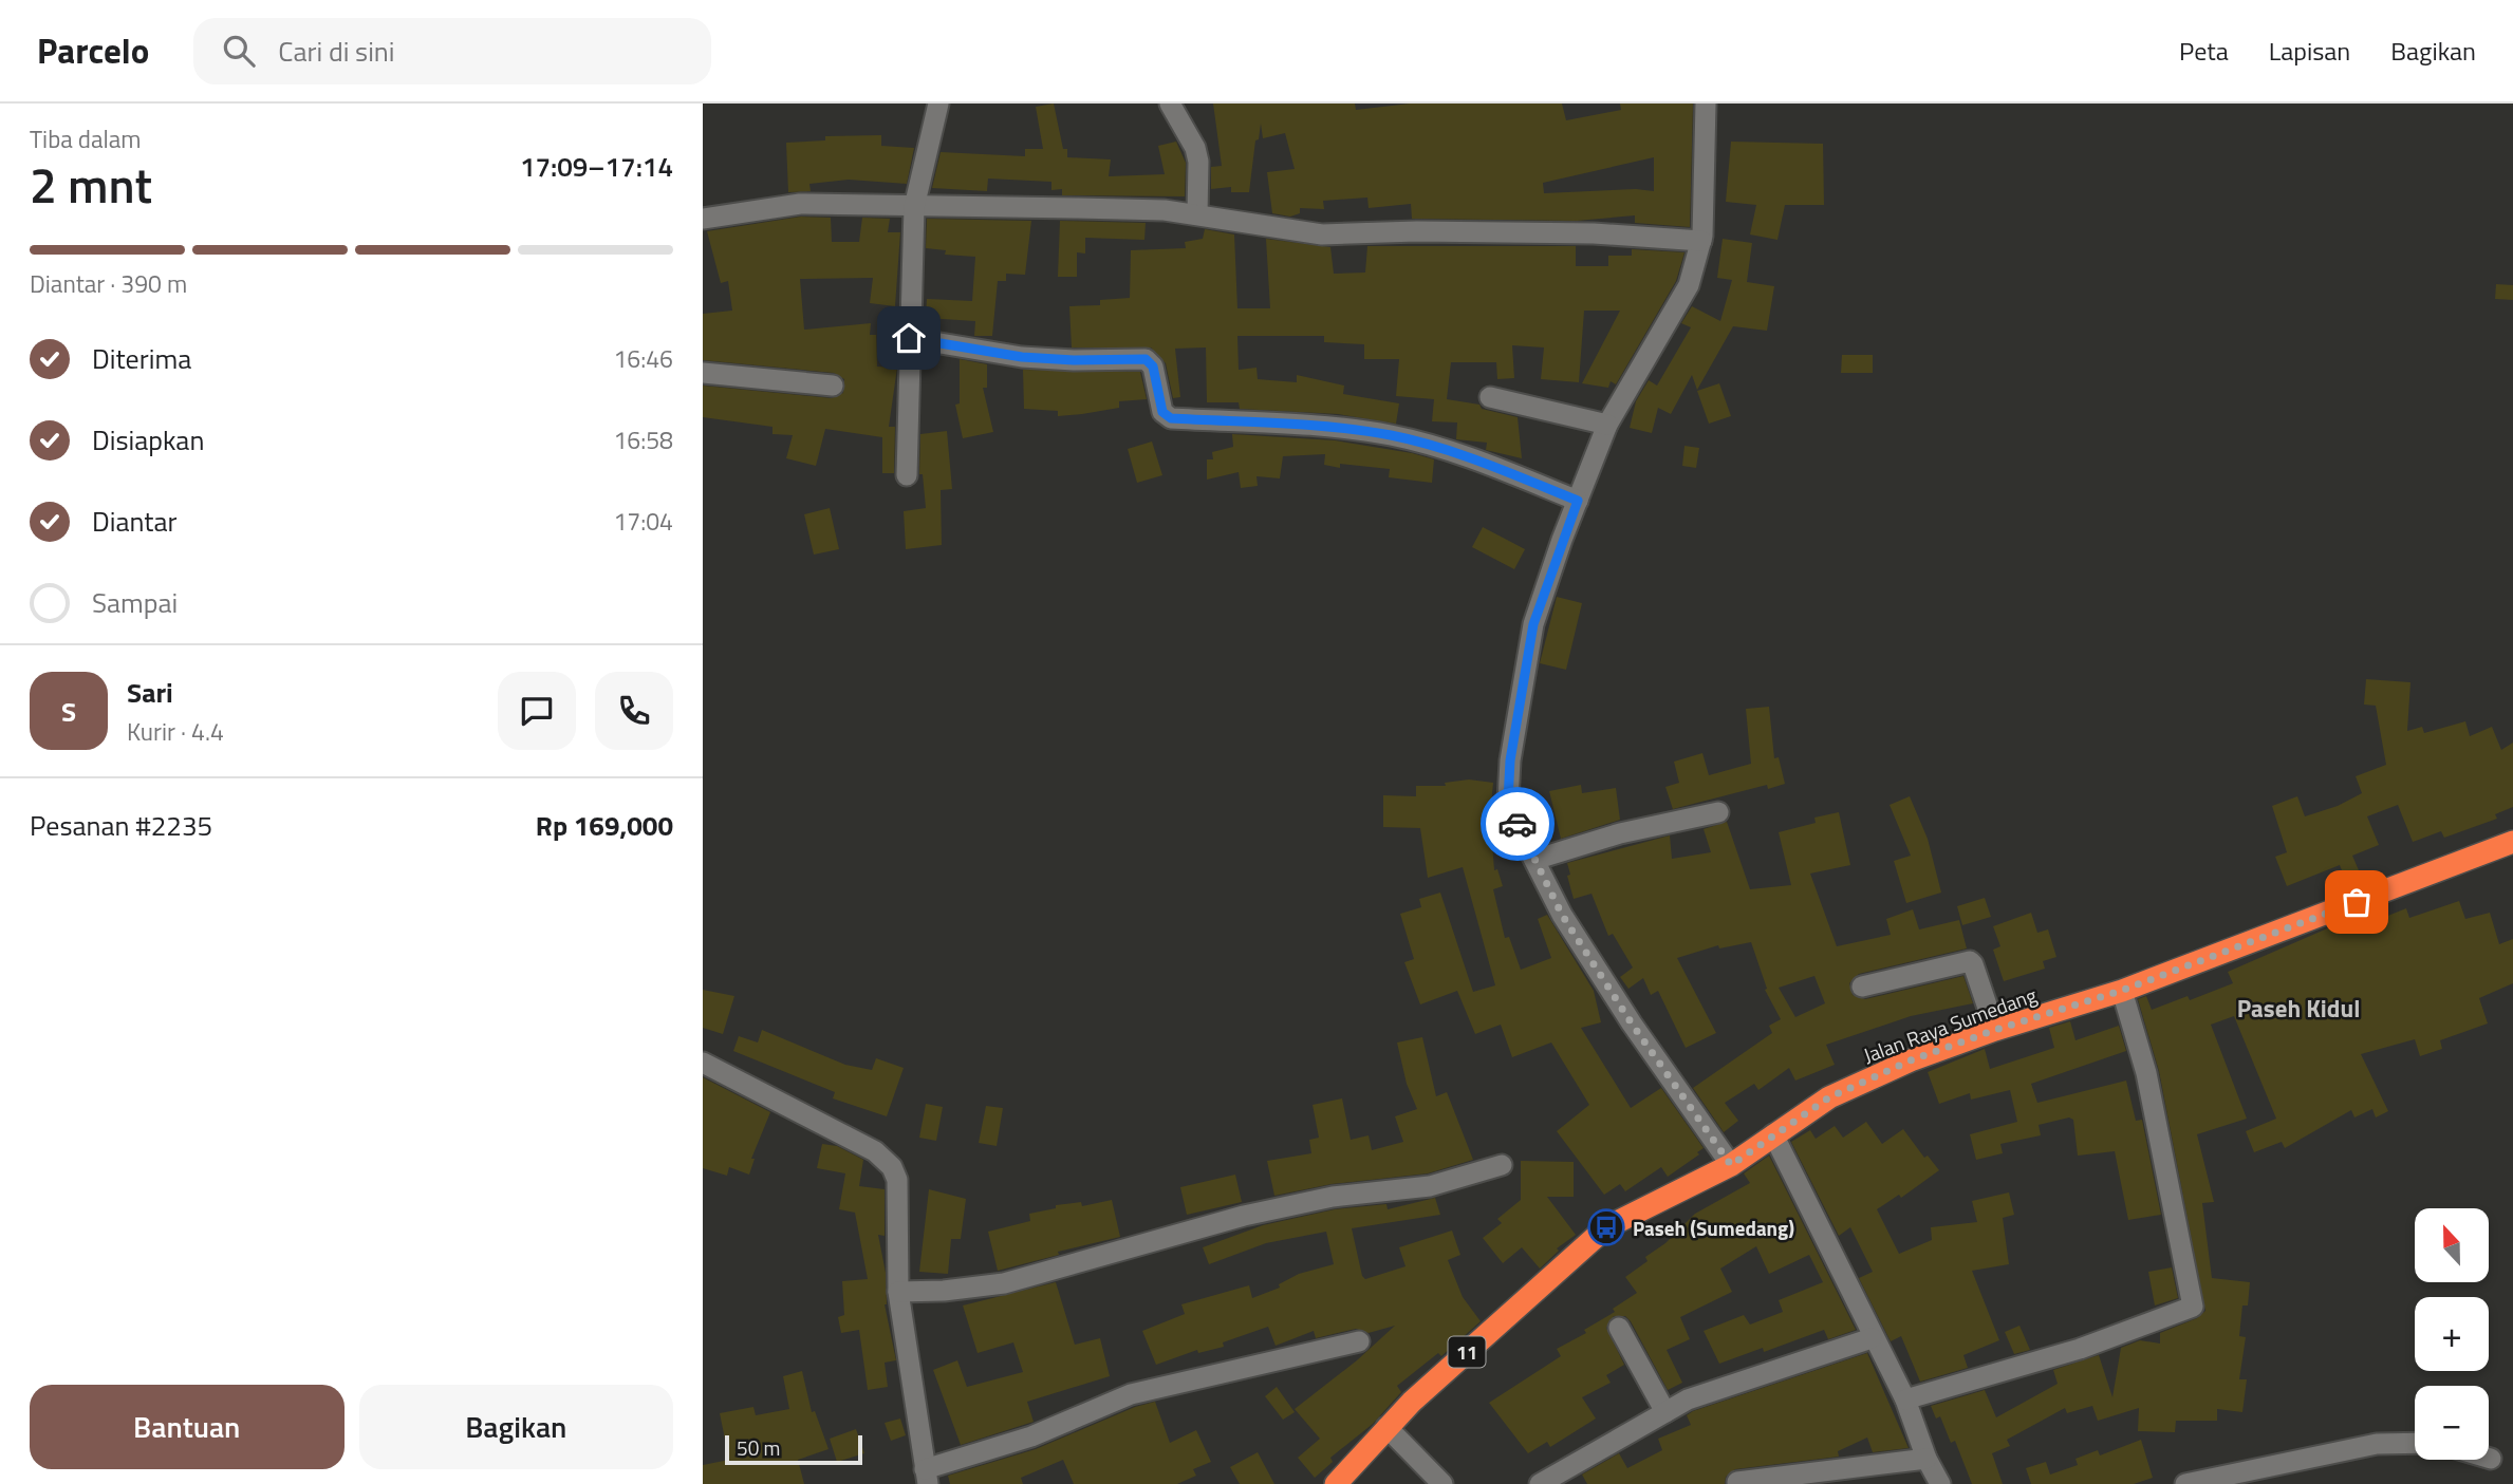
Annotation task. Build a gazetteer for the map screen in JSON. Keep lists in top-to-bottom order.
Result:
{
  "streets": {
    "highway": ["Jalan Raya Sumedang", "11"]
  },
  "districts": ["Paseh Kidul"],
  "places": {
    "bus stop": ["Paseh (Sumedang)"]
  },
  "scale_bar": "50 m",
  "north": "top",
  "page": {
    "header": "Parcelo",
    "search": "Cari di sini",
    "nav": ["Peta", "Lapisan", "Bagikan"],
    "heading": ["2 mnt", "Tiba dalam", "17:09–17:14"],
    "panel": [
      "Sari",
      "Kurir · 4.4",
      "Pesanan #2235",
      "Rp 169,000"
    ],
    "bar": "Diantar · 390 m",
    "list": [
      ["Diterima", "16:46"],
      ["Disiapkan", "16:58"],
      ["Diantar", "17:04"],
      "Sampai"
    ],
    "round": "S",
    "map_buttons": ["+", "−"],
    "buttons": ["Bantuan", "Bagikan"],
    "scale": "50 m"
  }
}
